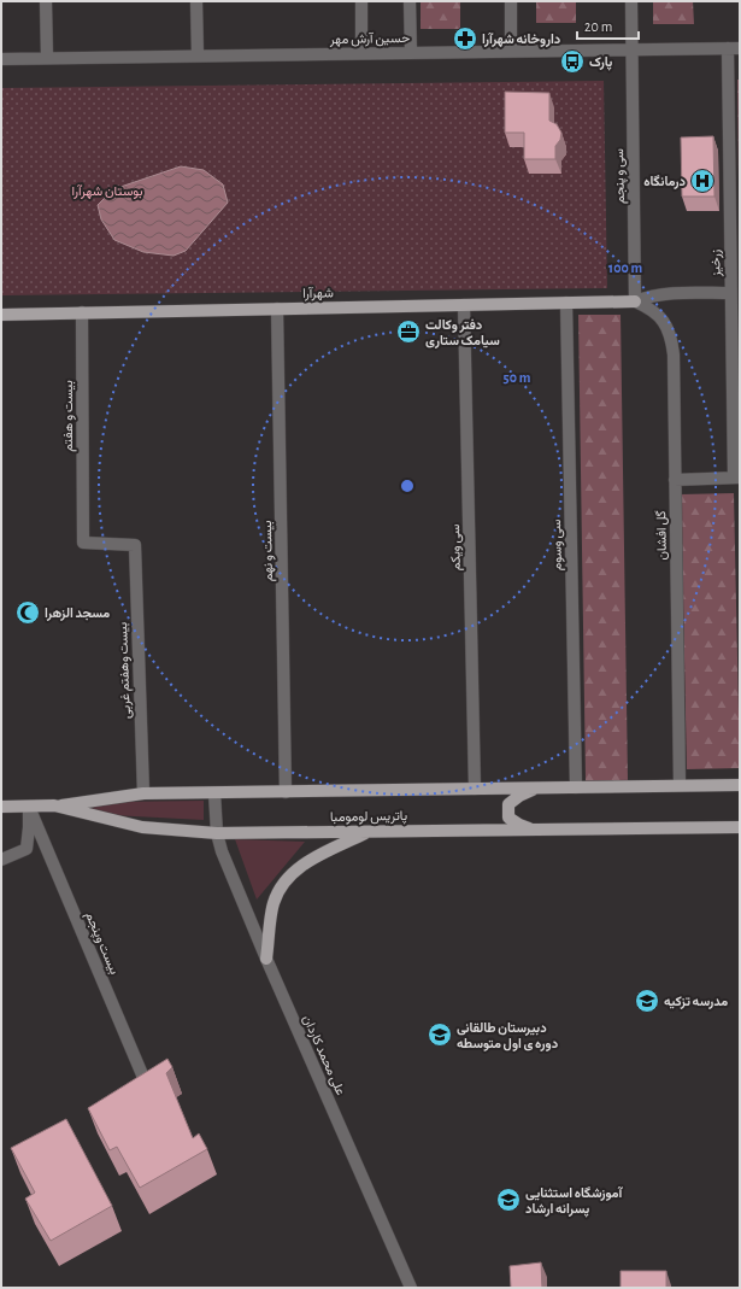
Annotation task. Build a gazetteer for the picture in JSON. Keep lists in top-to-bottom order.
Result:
{
  "streets": {
    "main road": ["شهرآرا", "پاتریس لومومبا"],
    "street": [
      "حسین آرش مهر",
      "سی و پنجم",
      "زرخیز",
      "بیست و هفتم",
      "گل افشان",
      "سی وسوم",
      "سی ویکم",
      "بیست و نهم",
      "بیست وهفتم غربی",
      "بیست وپنجم",
      "علی محمد کاردان"
    ]
  },
  "crossings": [
    ["حسین آرش مهر", "سی و پنجم"],
    ["حسین آرش مهر", "زرخیز"],
    ["سی و پنجم", "شهرآرا"],
    ["سی و پنجم", "گل افشان"],
    ["شهرآرا", "بیست و هفتم"],
    ["شهرآرا", "گل افشان"],
    ["شهرآرا", "سی وسوم"],
    ["شهرآرا", "سی ویکم"],
    ["شهرآرا", "بیست و نهم"],
    ["بیست و هفتم", "بیست وهفتم غربی"],
    ["گل افشان", "پاتریس لومومبا"],
    ["سی وسوم", "پاتریس لومومبا"],
    ["سی ویکم", "پاتریس لومومبا"],
    ["بیست و نهم", "پاتریس لومومبا"],
    ["بیست وهفتم غربی", "پاتریس لومومبا"],
    ["پاتریس لومومبا", "بیست وپنجم"],
    ["پاتریس لومومبا", "علی محمد کاردان"]
  ],
  "parks": ["بوستان شهرآرا"],
  "places": {
    "pharmacy": ["داروخانه شهرآرا"],
    "bus stop": ["پارک"],
    "hospital": ["درمانگاه"],
    "office": ["دفتر وکالت سیامک ستاری"],
    "mosque": ["مسجد الزهرا"],
    "school or university": ["مدرسه تزکیه", "دبیرستان طالقانی دوره ی اول متوسطه", "آموزشگاه استثنایی پسرانه ارشاد"]
  },
  "scale_bar": "20 m",
  "rings": ["100 m", "50 m"]
}
